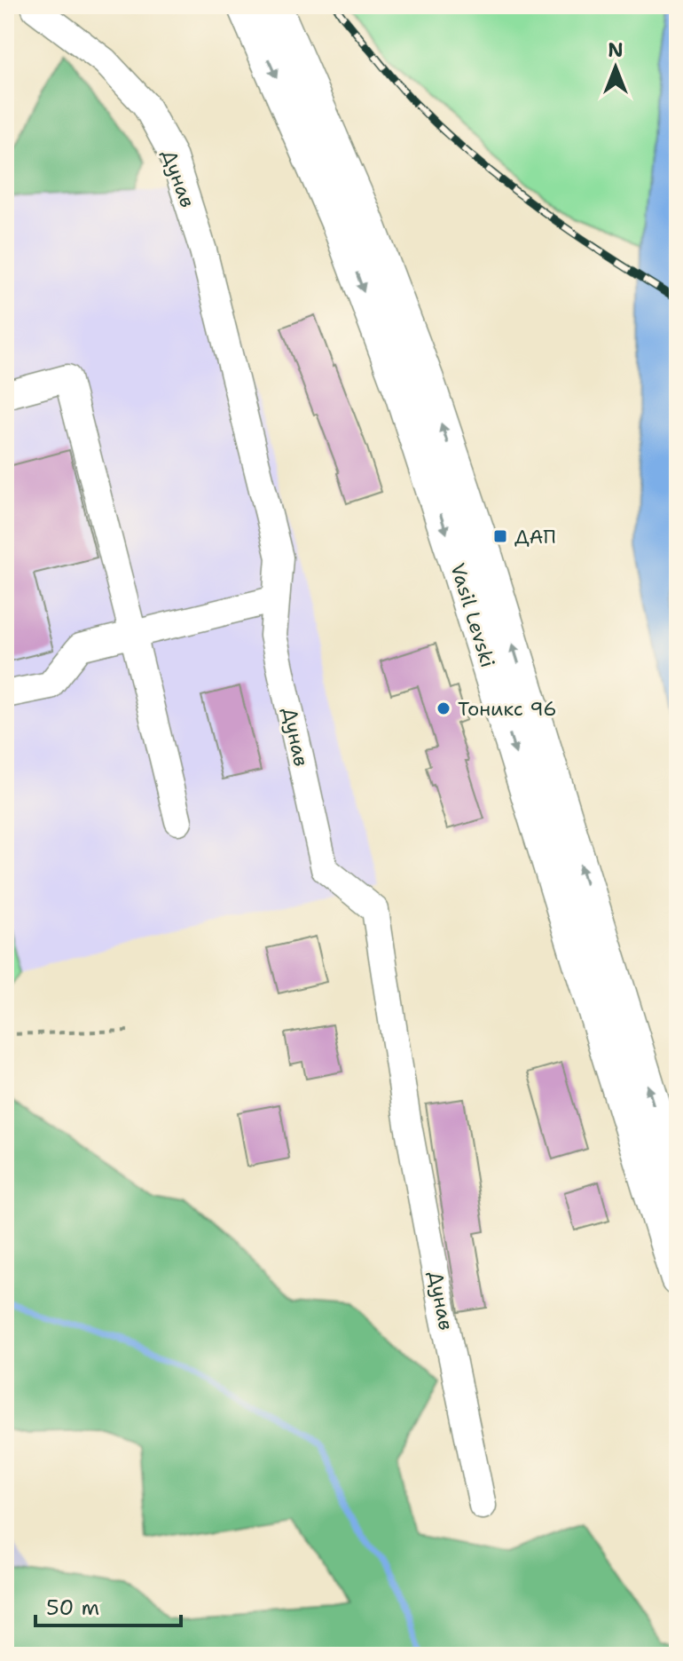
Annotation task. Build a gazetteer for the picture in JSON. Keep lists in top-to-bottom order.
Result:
{
  "streets": {
    "main road": ["Vasil Levski"],
    "street": ["Дунав"]
  },
  "places": {
    "transit": ["ДАП"],
    "other": ["Тоникс 96"]
  },
  "scale_bar": "50 m",
  "north": "top"
}
